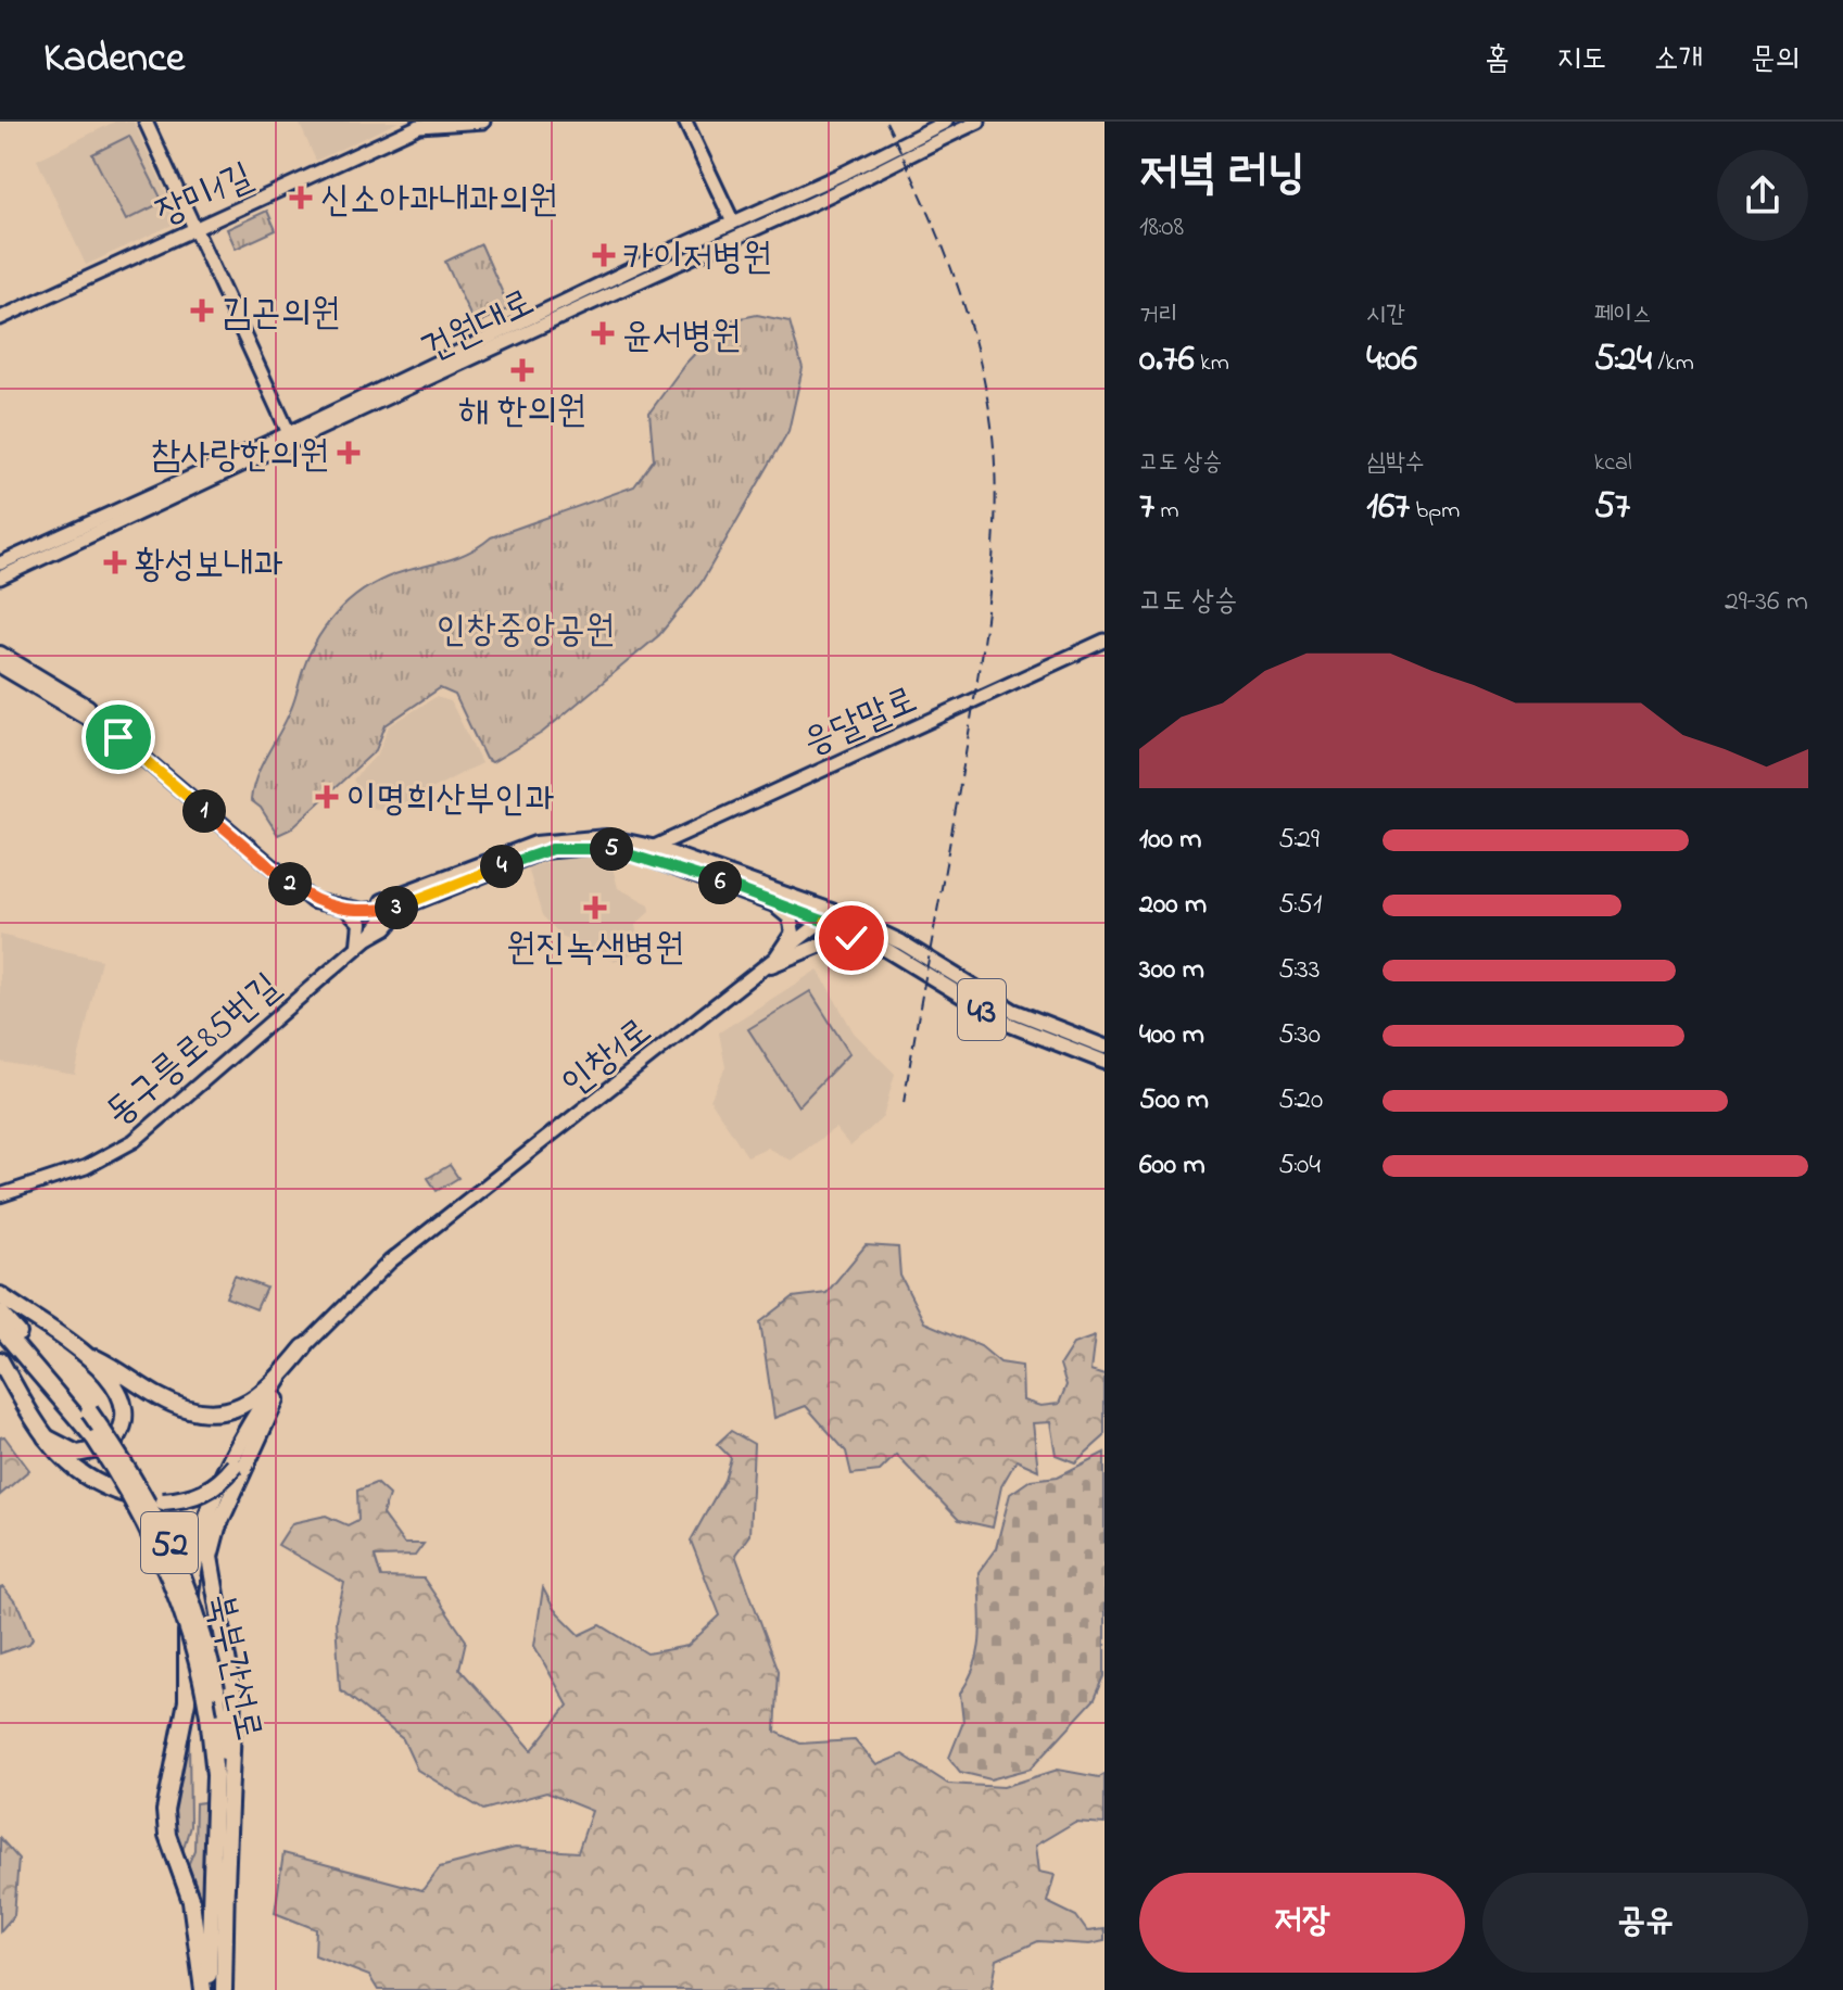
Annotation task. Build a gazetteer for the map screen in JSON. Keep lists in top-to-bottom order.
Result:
{
  "streets": {
    "highway": ["52", "북부간선로"],
    "main road": ["43"],
    "street": [
      "장미1길",
      "건원대로",
      "응달말로",
      "동구릉로85번길",
      "인창1로"
    ]
  },
  "crossings": [
    ["응달말로", "43"],
    ["43", "동구릉로85번길"],
    ["43", "인창1로"]
  ],
  "parks": ["인창중앙공원"],
  "places": {
    "health": [
      "신소아과내과의원",
      "카이저병원",
      "김곤의원",
      "윤서병원",
      "해 한의원",
      "참사랑한의원",
      "황성보내과",
      "이명희산부인과",
      "원진녹색병원"
    ]
  },
  "page": {
    "header": "Kadence",
    "nav": [
      "홈",
      "지도",
      "소개",
      "문의"
    ],
    "heading": ["저녁 러닝", "18:08"],
    "stats": [
      ["거리", "0.76 km"],
      ["시간", "4:06"],
      ["페이스", "5:24 /km"],
      ["고도 상승", "7 m"],
      ["심박수", "167 bpm"],
      ["kcal", "57"]
    ],
    "chart": ["고도 상승", "29–36 m"],
    "pins": [
      "1",
      "5",
      "4",
      "6",
      "2",
      "3"
    ],
    "list": [
      {
        "name": "100 m",
        "note": "5:29"
      },
      {
        "name": "200 m",
        "note": "5:51"
      },
      {
        "name": "300 m",
        "note": "5:33"
      },
      {
        "name": "400 m",
        "note": "5:30"
      },
      {
        "name": "500 m",
        "note": "5:20"
      },
      {
        "name": "600 m",
        "note": "5:04"
      }
    ],
    "buttons": ["저장", "공유"]
  }
}
